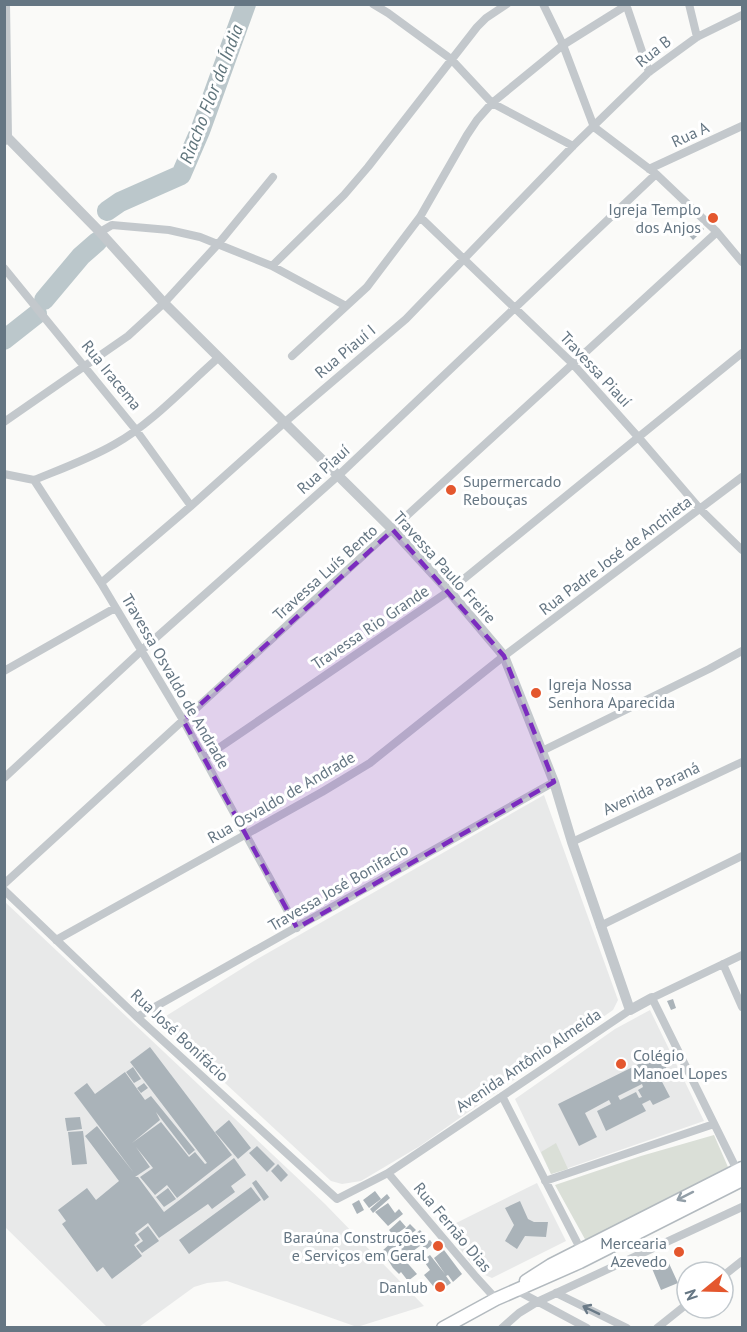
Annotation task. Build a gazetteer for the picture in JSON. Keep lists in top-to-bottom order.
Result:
{
  "streets": {
    "street": [
      "Rua B",
      "Rua A",
      "Rua Piauí I",
      "Travessa Piauí",
      "Rua Iracema",
      "Rua Piauí",
      "Rua Padre José de Anchieta",
      "Travessa Paulo Freire",
      "Travessa Luís Bento",
      "Travessa Rio Grande",
      "Travessa Osvaldo de Andrade",
      "Avenida Paraná",
      "Rua Osvaldo de Andrade",
      "Travessa José Bonifacio",
      "Rua José Bonifácio",
      "Avenida Antônio Almeida",
      "Rua Fernão Dias"
    ]
  },
  "crossings": [
    ["Rua B", "Rua Piauí I"],
    ["Rua A", "Rua Piauí"],
    ["Rua Piauí I", "Travessa Piauí"],
    ["Rua Piauí I", "Rua Iracema"],
    ["Rua Piauí I", "Travessa Paulo Freire"],
    ["Rua Piauí I", "Travessa Osvaldo de Andrade"],
    ["Travessa Piauí", "Rua Piauí"],
    ["Travessa Piauí", "Rua Padre José de Anchieta"],
    ["Travessa Piauí", "Travessa Luís Bento"],
    ["Travessa Piauí", "Travessa Rio Grande"],
    ["Rua Piauí", "Travessa Paulo Freire"],
    ["Rua Piauí", "Travessa Osvaldo de Andrade"],
    ["Rua Padre José de Anchieta", "Travessa Paulo Freire"],
    ["Rua Padre José de Anchieta", "Rua Osvaldo de Andrade"],
    ["Travessa Paulo Freire", "Travessa Luís Bento"],
    ["Travessa Paulo Freire", "Travessa Rio Grande"],
    ["Travessa Paulo Freire", "Avenida Paraná"],
    ["Travessa Paulo Freire", "Rua Osvaldo de Andrade"],
    ["Travessa Paulo Freire", "Travessa José Bonifacio"],
    ["Travessa Paulo Freire", "Avenida Antônio Almeida"],
    ["Travessa Luís Bento", "Travessa Osvaldo de Andrade"],
    ["Travessa Rio Grande", "Travessa Osvaldo de Andrade"],
    ["Travessa Osvaldo de Andrade", "Rua Osvaldo de Andrade"],
    ["Travessa Osvaldo de Andrade", "Travessa José Bonifacio"],
    ["Rua Osvaldo de Andrade", "Rua José Bonifácio"],
    ["Travessa José Bonifacio", "Rua José Bonifácio"],
    ["Rua José Bonifácio", "Avenida Antônio Almeida"],
    ["Avenida Antônio Almeida", "Rua Fernão Dias"]
  ],
  "water": ["Riacho Flor da Índia"],
  "places": [
    "Igreja Templo dos Anjos",
    "Supermercado Rebouças",
    "Igreja Nossa Senhora Aparecida",
    "Colégio Manoel Lopes",
    "Baraúna Construções e Serviços em Geral",
    "Mercearia Azevedo",
    "Danlub"
  ],
  "north": "left"
}
